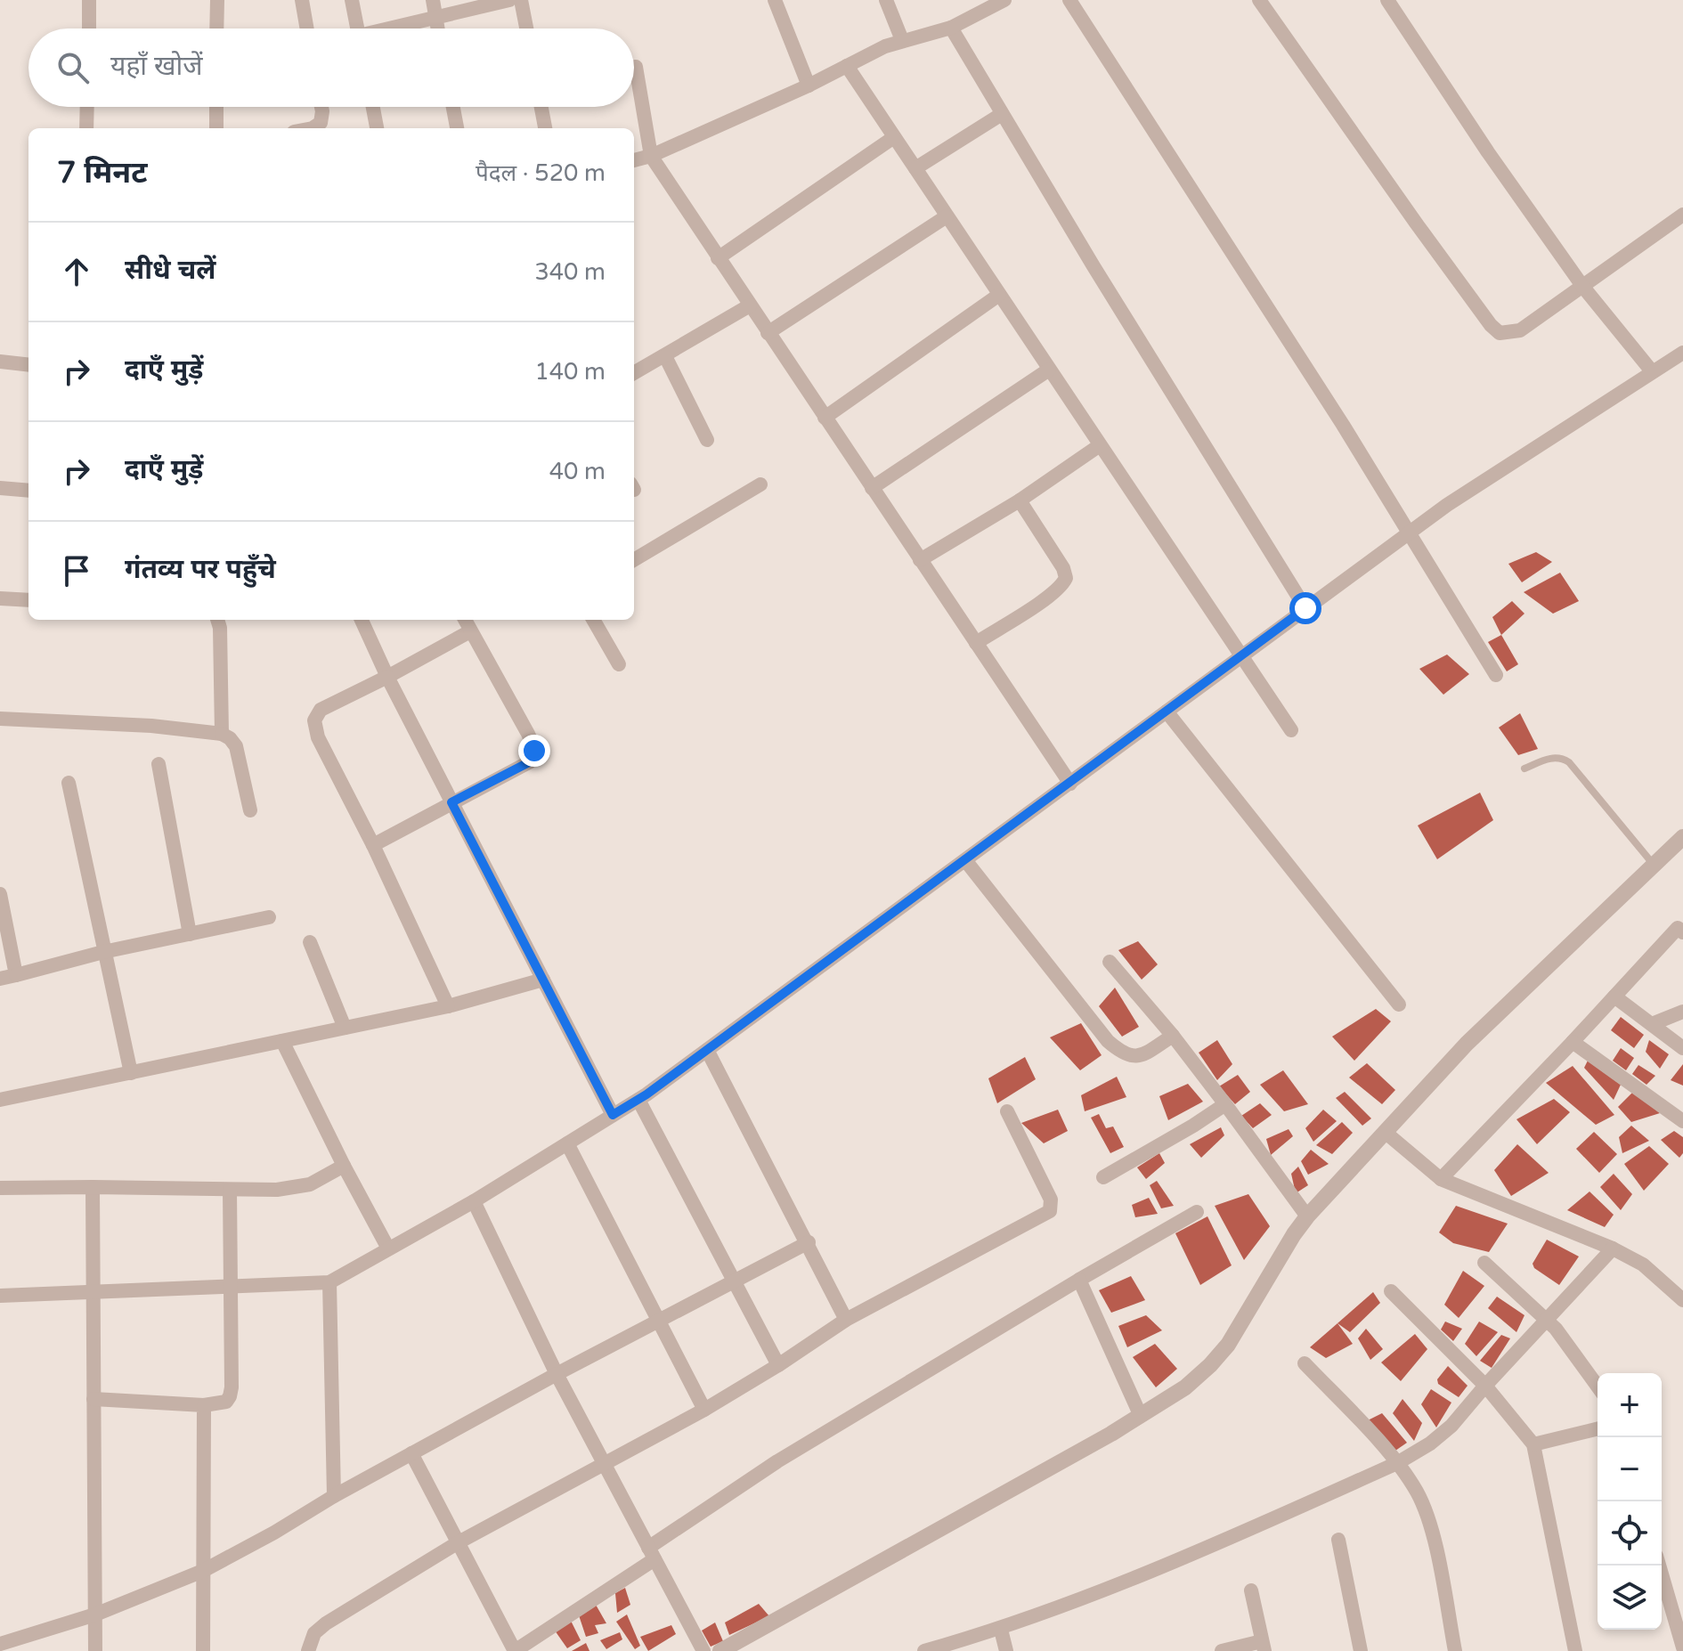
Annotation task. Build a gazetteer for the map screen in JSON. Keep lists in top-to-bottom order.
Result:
{
  "page": {
    "search": "यहाँ खोजें",
    "heading": ["7 मिनट", "पैदल · 520 m"],
    "list": [
      ["सीधे चलें", "340 m"],
      ["दाएँ मुड़ें", "140 m"],
      ["दाएँ मुड़ें", "40 m"],
      "गंतव्य पर पहुँचे"
    ],
    "map_buttons": ["+", "−"]
  }
}
